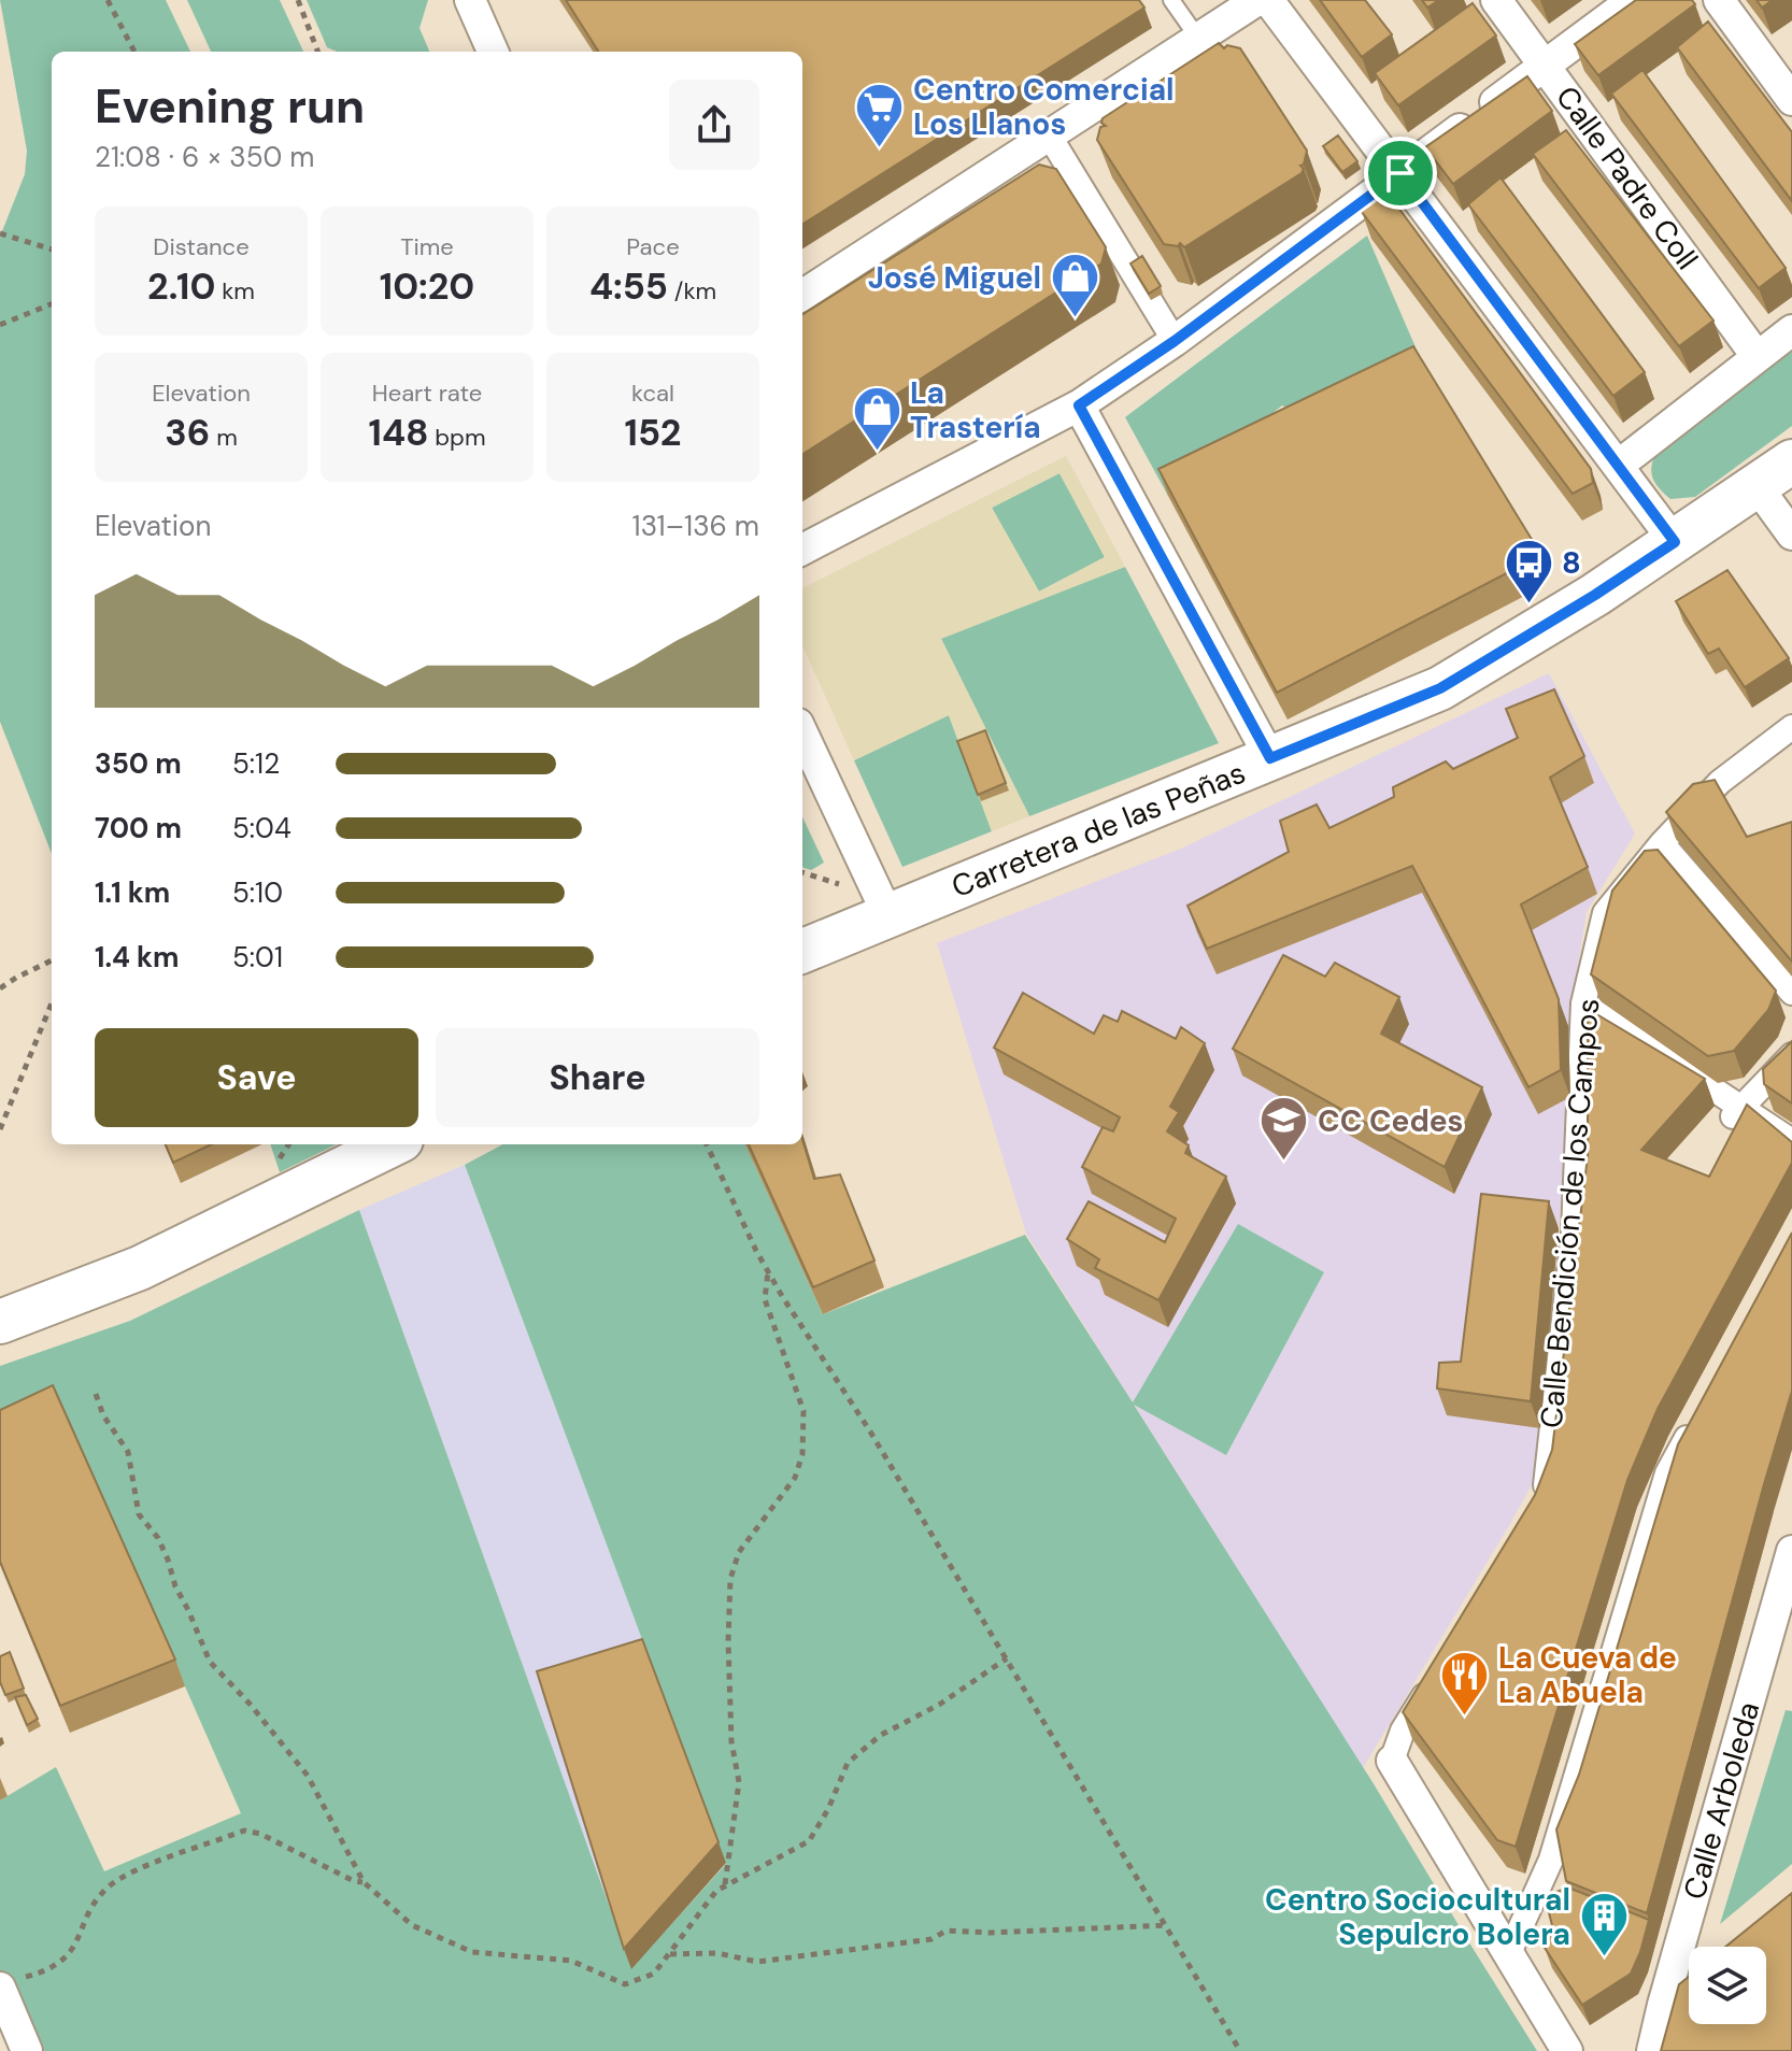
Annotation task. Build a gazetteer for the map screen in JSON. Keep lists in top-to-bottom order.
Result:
{
  "streets": {
    "main road": ["Carretera de las Peñas"],
    "street": ["Calle Padre Coll", "Calle Bendición de los Campos", "Calle Arboleda"]
  },
  "places": {
    "supermarket": ["Centro Comercial Los Llanos"],
    "shop": ["José Miguel", "La Trastería"],
    "bus stop": ["8"],
    "school or university": ["CC Cedes"],
    "restaurant": ["La Cueva de La Abuela"],
    "building": ["Centro Sociocultural Sepulcro Bolera"]
  },
  "page": {
    "heading": ["Evening run", "21:08 · 6 × 350 m"],
    "stats": [
      ["Distance", "2.10 km"],
      ["Time", "10:20"],
      ["Pace", "4:55 /km"],
      ["Elevation", "36 m"],
      ["Heart rate", "148 bpm"],
      ["kcal", "152"]
    ],
    "chart": ["Elevation", "131–136 m"],
    "list": [
      {
        "name": "350 m",
        "note": "5:12"
      },
      {
        "name": "700 m",
        "note": "5:04"
      },
      {
        "name": "1.1 km",
        "note": "5:10"
      },
      {
        "name": "1.4 km",
        "note": "5:01"
      }
    ],
    "buttons": ["Save", "Share"]
  }
}
